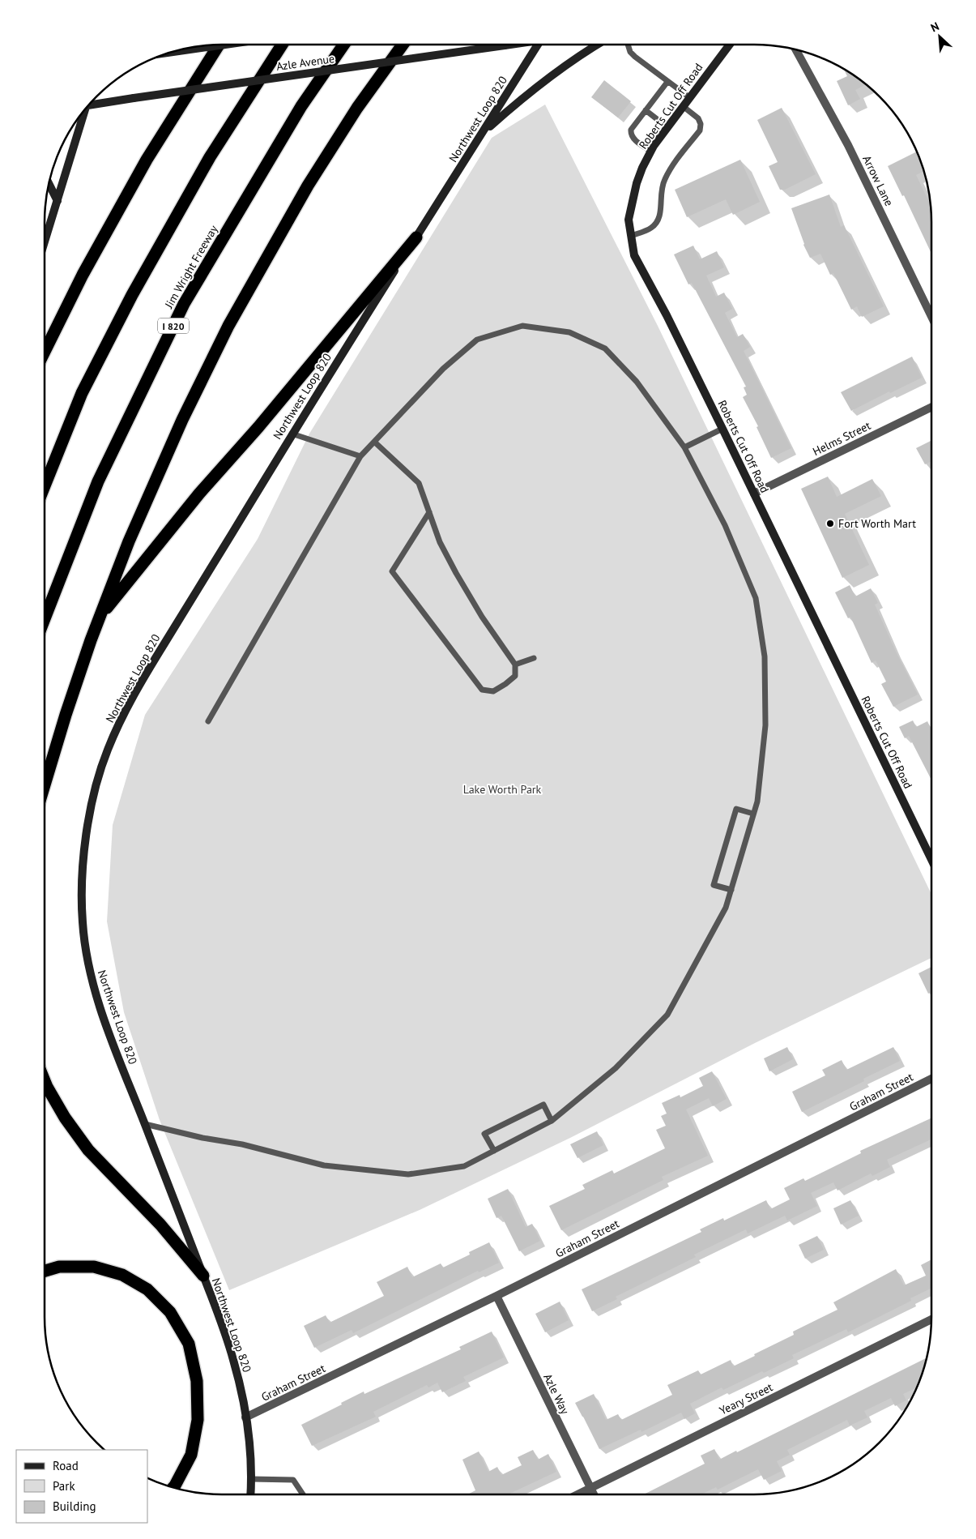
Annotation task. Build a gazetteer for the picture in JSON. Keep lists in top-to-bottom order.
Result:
{
  "streets": {
    "highway": ["Jim Wright Freeway", "I 820"],
    "main road": ["Azle Avenue", "Roberts Cut Off Road", "Northwest Loop 820"],
    "street": [
      "Arrow Lane",
      "Helms Street",
      "Graham Street",
      "Azle Way",
      "Yeary Street"
    ]
  },
  "crossings": [
    ["Roberts Cut Off Road", "Helms Street"],
    ["Northwest Loop 820", "Graham Street"],
    ["Graham Street", "Azle Way"],
    ["Azle Way", "Yeary Street"]
  ],
  "parks": ["Lake Worth Park"],
  "places": ["Fort Worth Mart"],
  "legend": ["Road", "Park", "Building"],
  "north": "top left"
}
